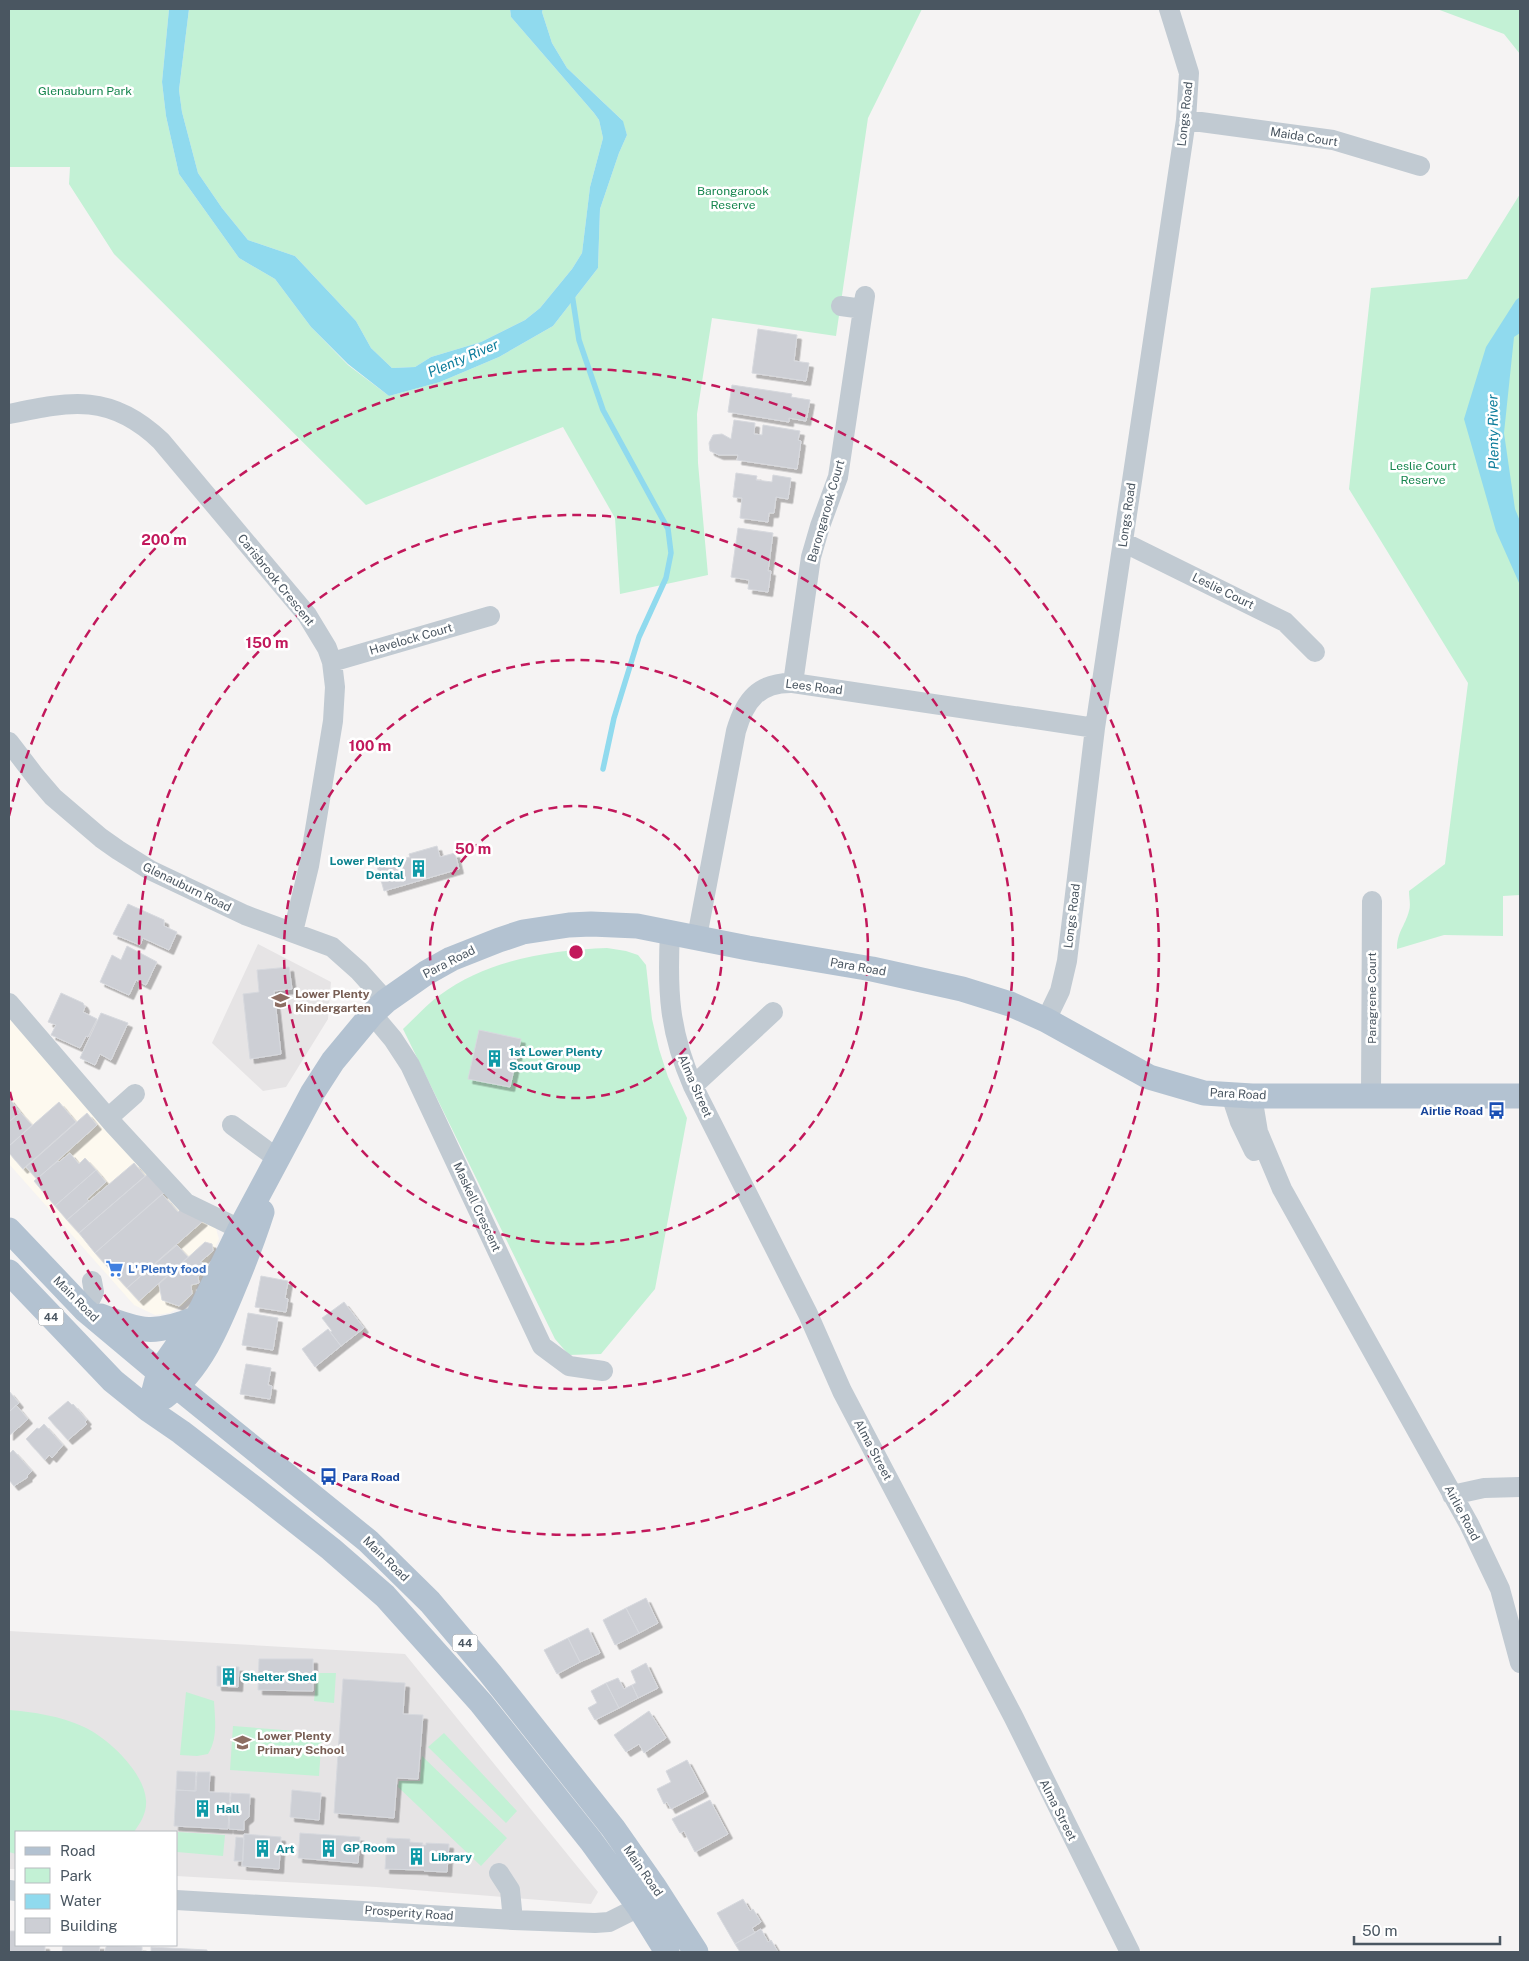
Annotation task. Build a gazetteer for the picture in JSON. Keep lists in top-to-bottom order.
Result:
{
  "streets": {
    "main road": ["Para Road", "Main Road", "44"],
    "street": [
      "Longs Road",
      "Maida Court",
      "Barongarook Court",
      "Carisbrook Crescent",
      "Leslie Court",
      "Havelock Court",
      "Lees Road",
      "Glenauburn Road",
      "Paragrene Court",
      "Alma Street",
      "Maskell Crescent",
      "Airlie Road",
      "Prosperity Road"
    ]
  },
  "crossings": [
    ["Longs Road", "Maida Court"],
    ["Longs Road", "Leslie Court"],
    ["Longs Road", "Lees Road"],
    ["Longs Road", "Para Road"],
    ["Barongarook Court", "Lees Road"],
    ["Carisbrook Crescent", "Havelock Court"],
    ["Carisbrook Crescent", "Glenauburn Road"],
    ["Lees Road", "Para Road"],
    ["Glenauburn Road", "Para Road"],
    ["Glenauburn Road", "Maskell Crescent"],
    ["Para Road", "Paragrene Court"],
    ["Para Road", "Alma Street"],
    ["Para Road", "Maskell Crescent"],
    ["Para Road", "Main Road"],
    ["Para Road", "Airlie Road"],
    ["Main Road", "Prosperity Road"]
  ],
  "water": ["Plenty River"],
  "parks": ["Glenauburn Park", "Barongarook Reserve", "Leslie Court Reserve"],
  "places": {
    "building": [
      "Lower Plenty Dental",
      "1st Lower Plenty Scout Group",
      "Shelter Shed",
      "Hall",
      "GP Room",
      "Art",
      "Library"
    ],
    "school or university": ["Lower Plenty Kindergarten", "Lower Plenty Primary School"],
    "bus stop": ["Airlie Road", "Para Road"],
    "supermarket": ["L' Plenty food"]
  },
  "legend": [
    "Road",
    "Park",
    "Water",
    "Building"
  ],
  "scale_bar": "50 m",
  "rings": [
    "200 m",
    "150 m",
    "100 m",
    "50 m"
  ]
}
